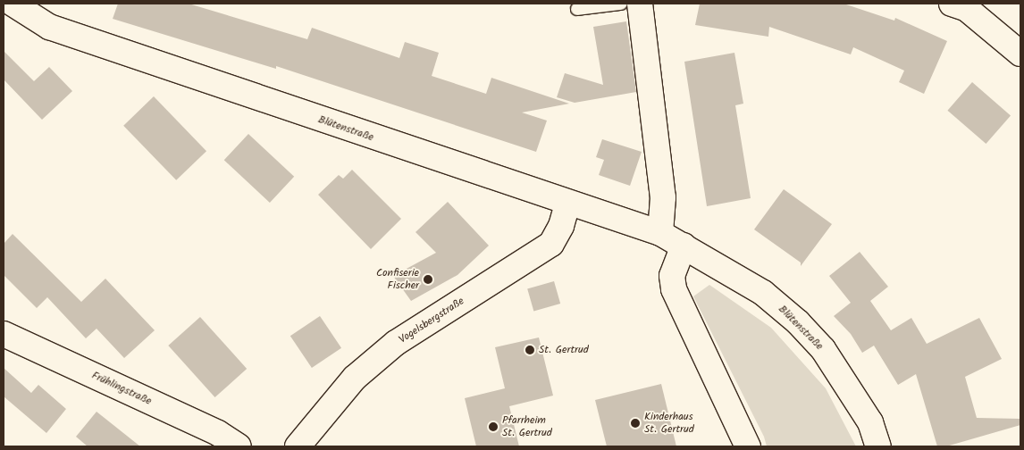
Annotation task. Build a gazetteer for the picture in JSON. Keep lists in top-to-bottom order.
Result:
{
  "streets": {
    "street": ["Blütenstraße", "Vogelsbergstraße", "Frühlingstraße"]
  },
  "crossings": [
    ["Blütenstraße", "Vogelsbergstraße"]
  ],
  "places": [
    "Confiserie Fischer",
    "St. Gertrud",
    "Kinderhaus St. Gertrud",
    "Pfarrheim St. Gertrud"
  ]
}
